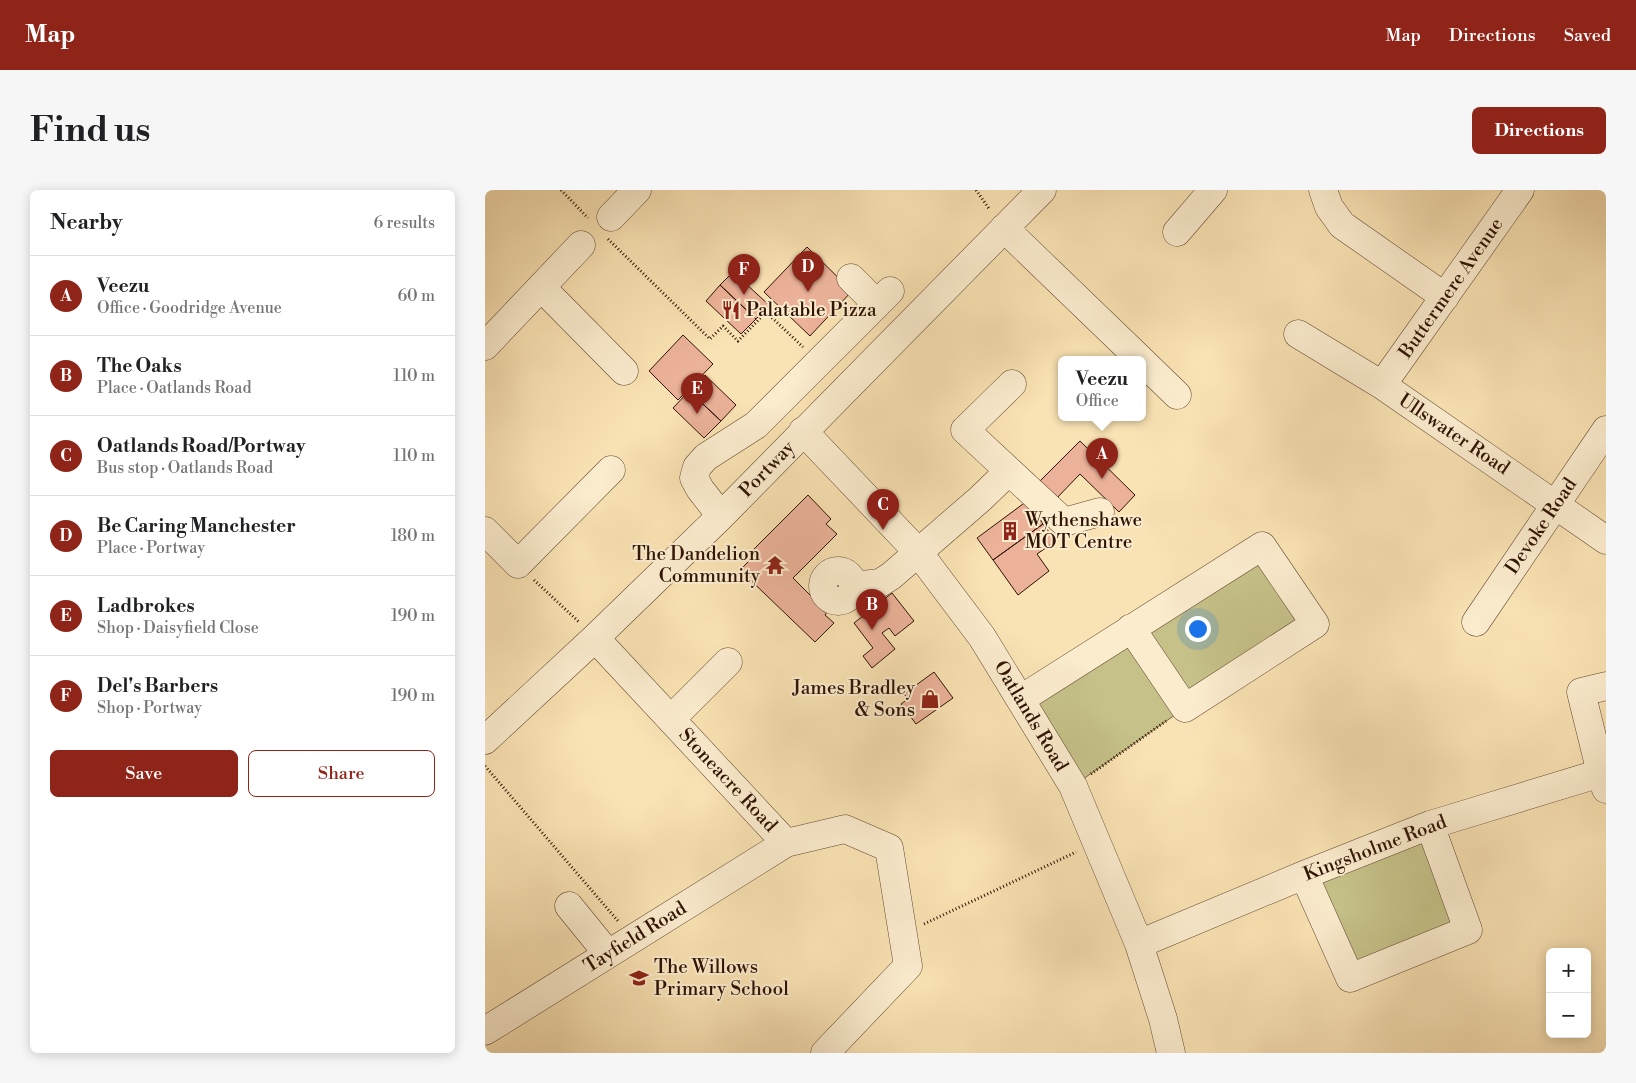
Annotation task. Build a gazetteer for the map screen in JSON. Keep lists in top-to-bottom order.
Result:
{
  "streets": {
    "street": [
      "Buttermere Avenue",
      "Ullswater Road",
      "Portway",
      "Devoke Road",
      "Oatlands Road",
      "Stoneacre Road",
      "Kingsholme Road",
      "Tayfield Road"
    ]
  },
  "crossings": [
    ["Buttermere Avenue", "Ullswater Road"],
    ["Ullswater Road", "Devoke Road"],
    ["Portway", "Oatlands Road"],
    ["Portway", "Stoneacre Road"],
    ["Oatlands Road", "Kingsholme Road"],
    ["Stoneacre Road", "Tayfield Road"]
  ],
  "places": {
    "restaurant": ["Palatable Pizza"],
    "building": ["Wythenshawe MOT Centre"],
    "temple": ["The Dandelion Community"],
    "shop": ["James Bradley & Sons"],
    "school or university": ["The Willows Primary School"]
  },
  "page": {
    "header": "Map",
    "nav": ["Map", "Directions", "Saved"],
    "buttons": [
      "Directions",
      ["Save", "Share"]
    ],
    "title": "Find us",
    "heading": ["Nearby", "6 results"],
    "pins": [
      "D",
      "F",
      "E",
      "A",
      "C",
      "B"
    ],
    "list": [
      {
        "mark": "A",
        "name": "Veezu",
        "note": "Office · Goodridge Avenue",
        "value": "60 m"
      },
      {
        "mark": "B",
        "name": "The Oaks",
        "note": "Place · Oatlands Road",
        "value": "110 m"
      },
      {
        "mark": "C",
        "name": "Oatlands Road/Portway",
        "note": "Bus stop · Oatlands Road",
        "value": "110 m"
      },
      {
        "mark": "D",
        "name": "Be Caring Manchester",
        "note": "Place · Portway",
        "value": "180 m"
      },
      {
        "mark": "E",
        "name": "Ladbrokes",
        "note": "Shop · Daisyfield Close",
        "value": "190 m"
      },
      {
        "mark": "F",
        "name": "Del's Barbers",
        "note": "Shop · Portway",
        "value": "190 m"
      }
    ],
    "popup": ["Veezu", "Office"],
    "map_buttons": ["+", "−"]
  }
}
